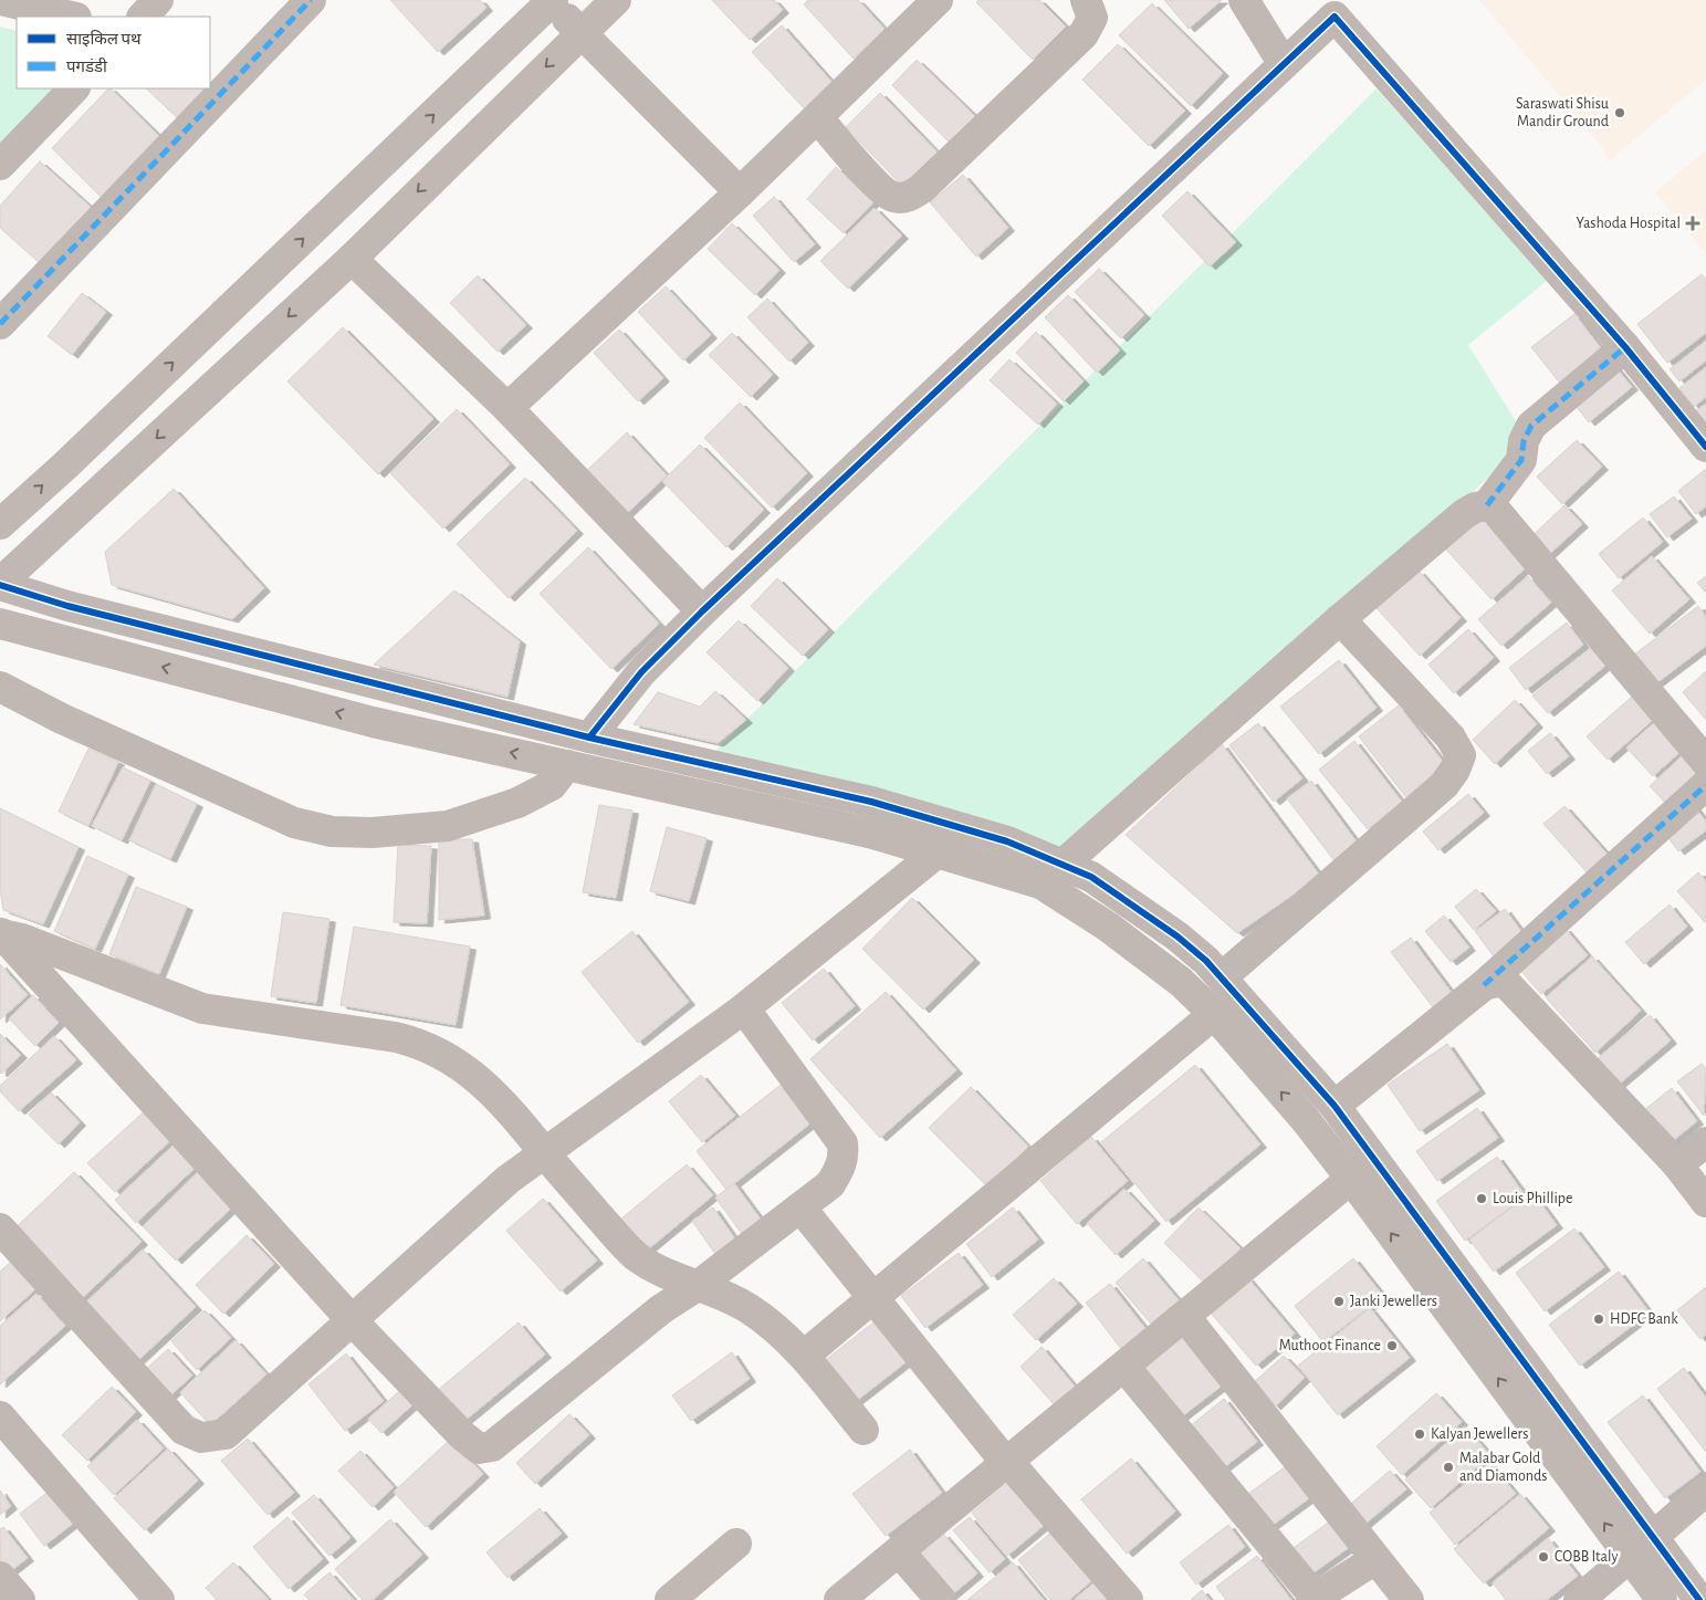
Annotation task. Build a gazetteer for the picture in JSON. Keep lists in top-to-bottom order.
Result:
{
  "places": {
    "other": [
      "Saraswati Shisu Mandir Ground",
      "Louis Phillipe",
      "Janki Jewellers",
      "HDFC Bank",
      "Muthoot Finance",
      "Kalyan Jewellers",
      "Malabar Gold and Diamonds",
      "COBB Italy"
    ],
    "health": ["Yashoda Hospital"]
  },
  "legend": ["साइकिल पथ", "पगडंडी"]
}
